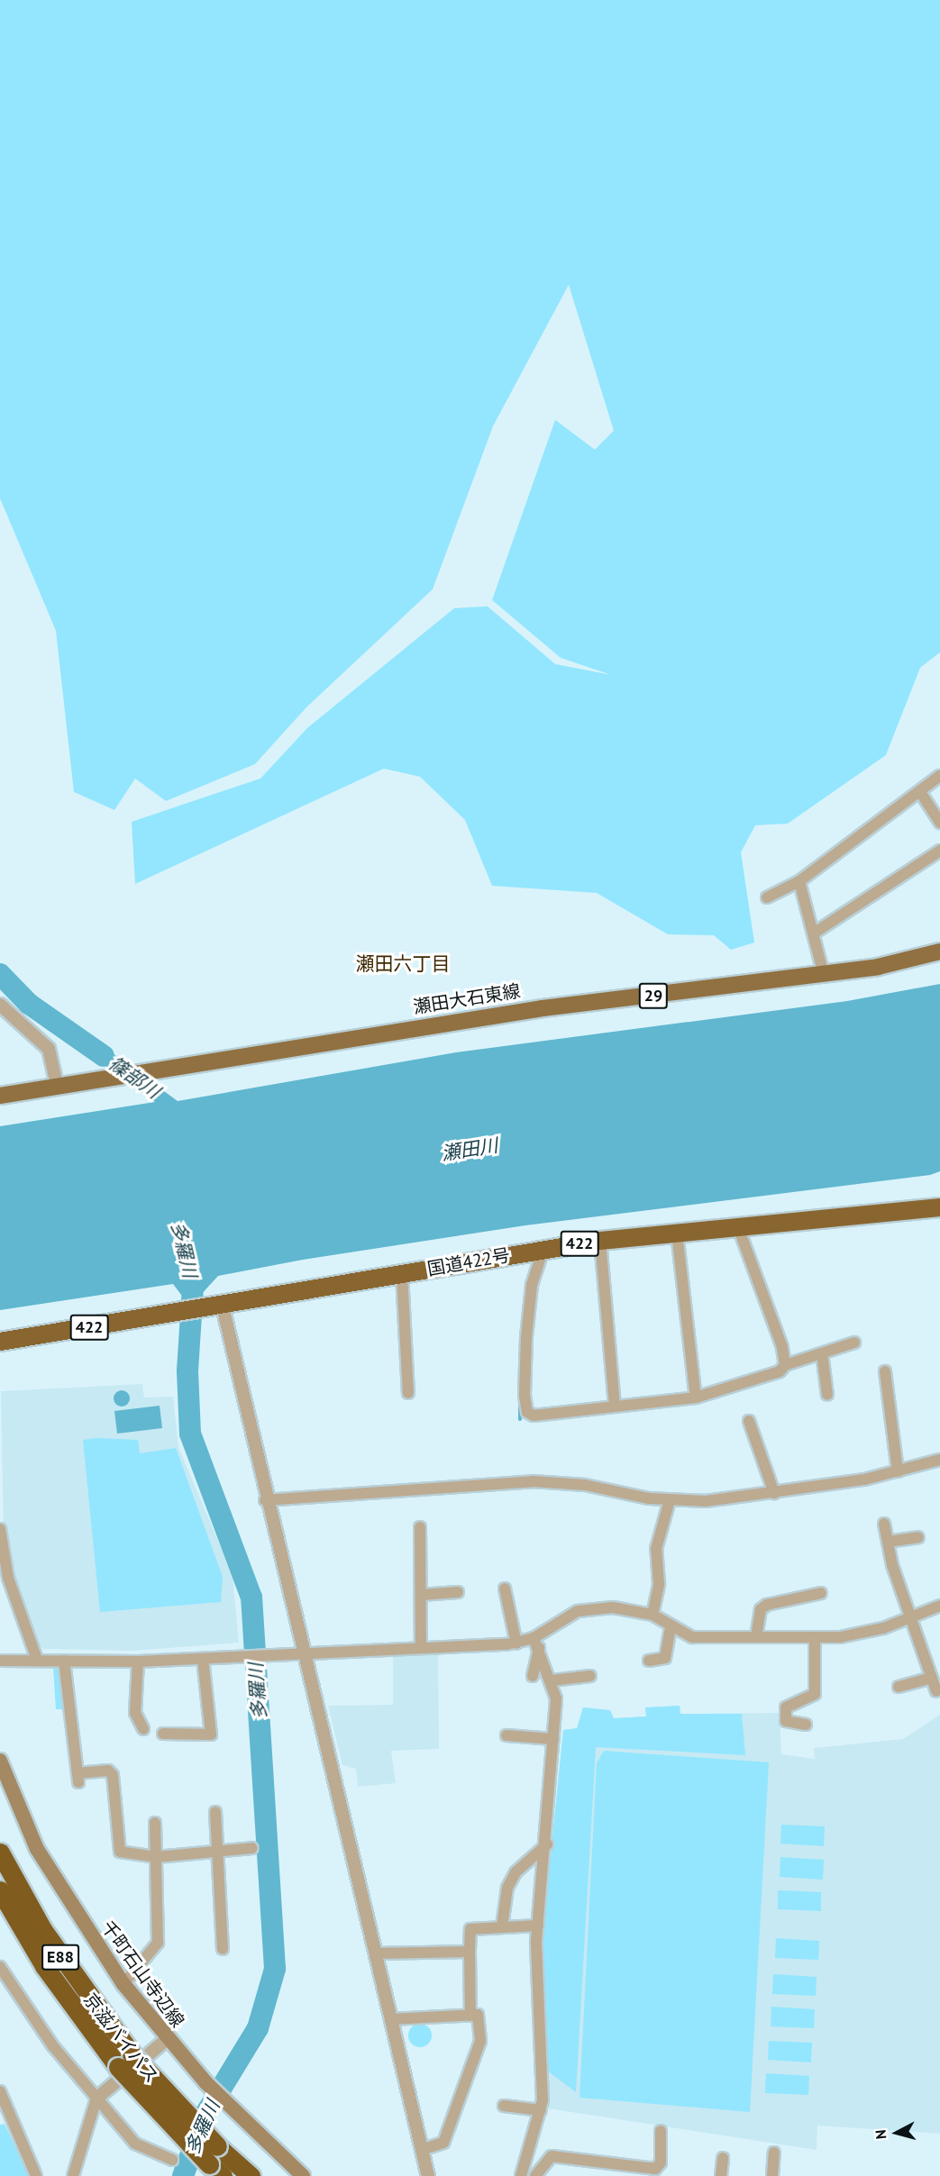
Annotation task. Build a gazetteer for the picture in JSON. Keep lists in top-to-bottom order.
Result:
{
  "streets": {
    "highway": [
      "422",
      "国道422号",
      "E88",
      "京滋バイパス"
    ],
    "main road": ["29", "瀬田大石東線", "千町石山寺辺線"]
  },
  "districts": ["瀬田六丁目"],
  "water": ["篠部川", "瀬田川", "多羅川"],
  "north": "left"
}
